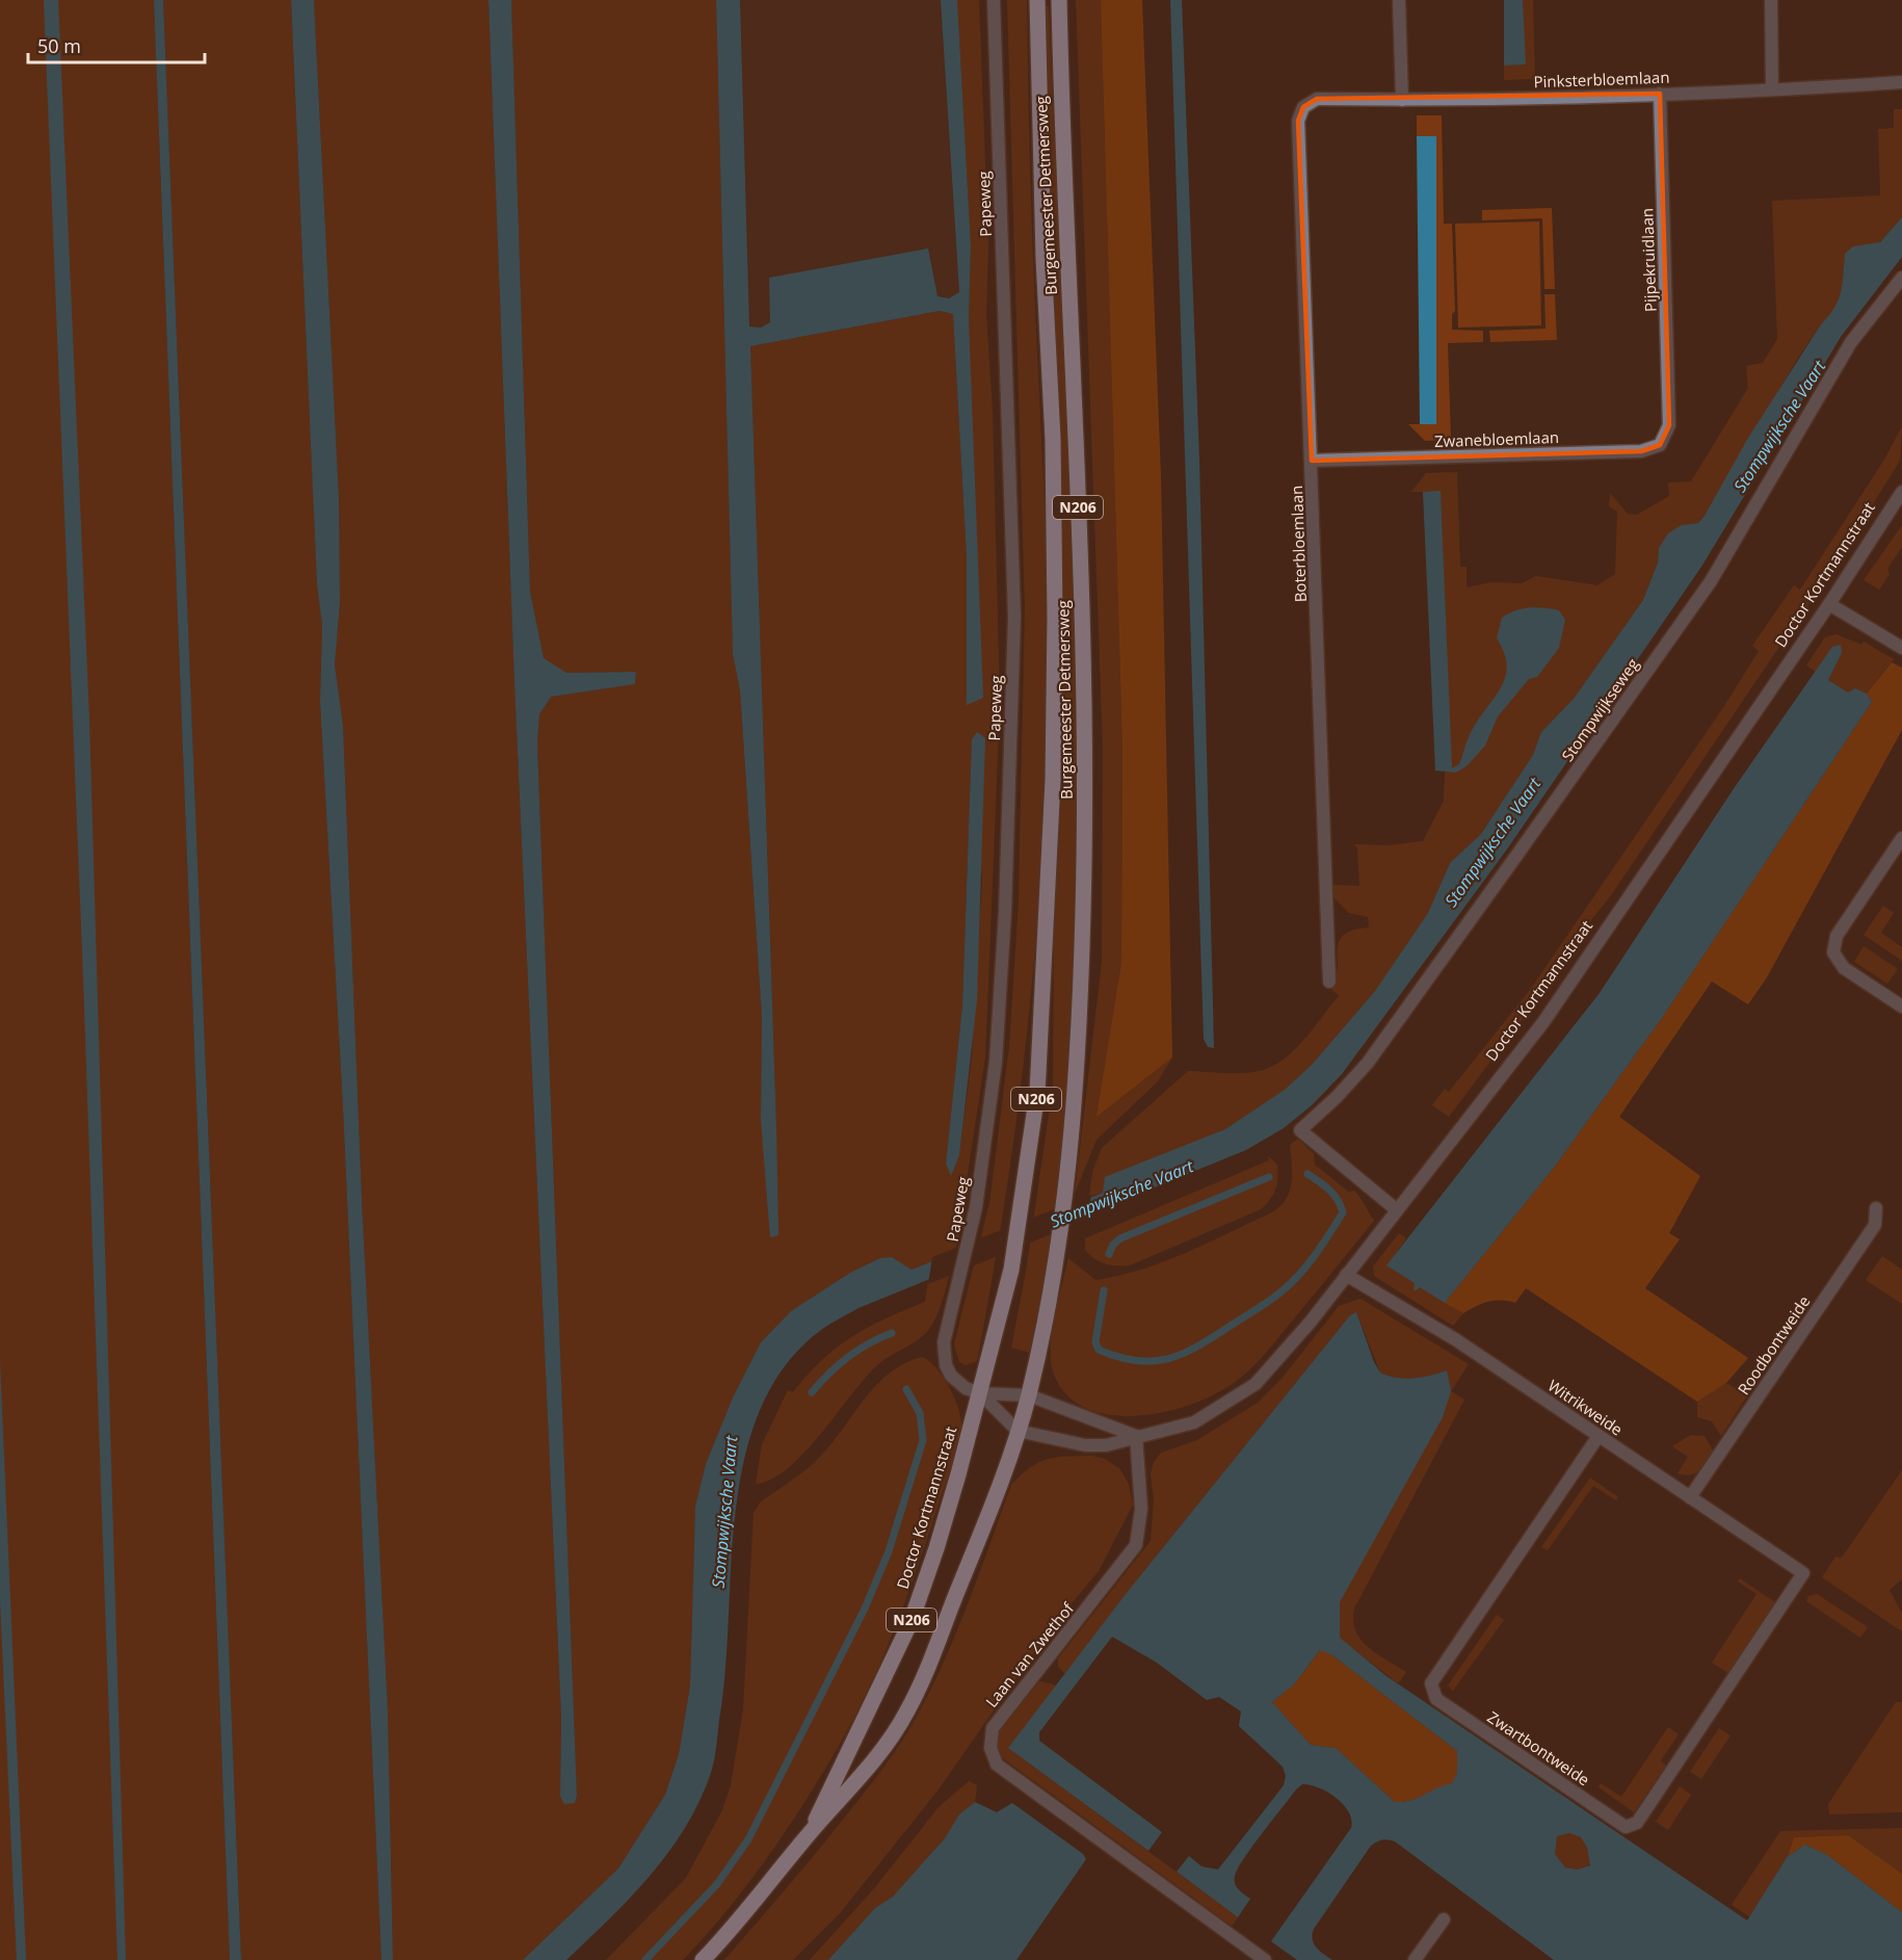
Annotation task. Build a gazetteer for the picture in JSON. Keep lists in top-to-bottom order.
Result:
{
  "streets": {
    "main road": ["Burgemeester Detmersweg", "N206", "Doctor Kortmannstraat"],
    "street": [
      "Pinksterbloemlaan",
      "Papeweg",
      "Pijpekruidlaan",
      "Zwanebloemlaan",
      "Boterbloemlaan",
      "Stompwijkseweg",
      "Roodbontweide",
      "Witrikweide",
      "Laan van Zwethof",
      "Zwartbontweide"
    ]
  },
  "crossings": [
    ["Pinksterbloemlaan", "Pijpekruidlaan"],
    ["Pinksterbloemlaan", "Boterbloemlaan"],
    ["Burgemeester Detmersweg", "Papeweg"],
    ["Burgemeester Detmersweg", "Doctor Kortmannstraat"],
    ["Papeweg", "Doctor Kortmannstraat"],
    ["Pijpekruidlaan", "Zwanebloemlaan"],
    ["Zwanebloemlaan", "Boterbloemlaan"],
    ["Doctor Kortmannstraat", "Stompwijkseweg"],
    ["Doctor Kortmannstraat", "Witrikweide"],
    ["Doctor Kortmannstraat", "Laan van Zwethof"],
    ["Roodbontweide", "Witrikweide"],
    ["Witrikweide", "Zwartbontweide"]
  ],
  "water": ["Stompwijksche Vaart"],
  "scale_bar": "50 m"
}
